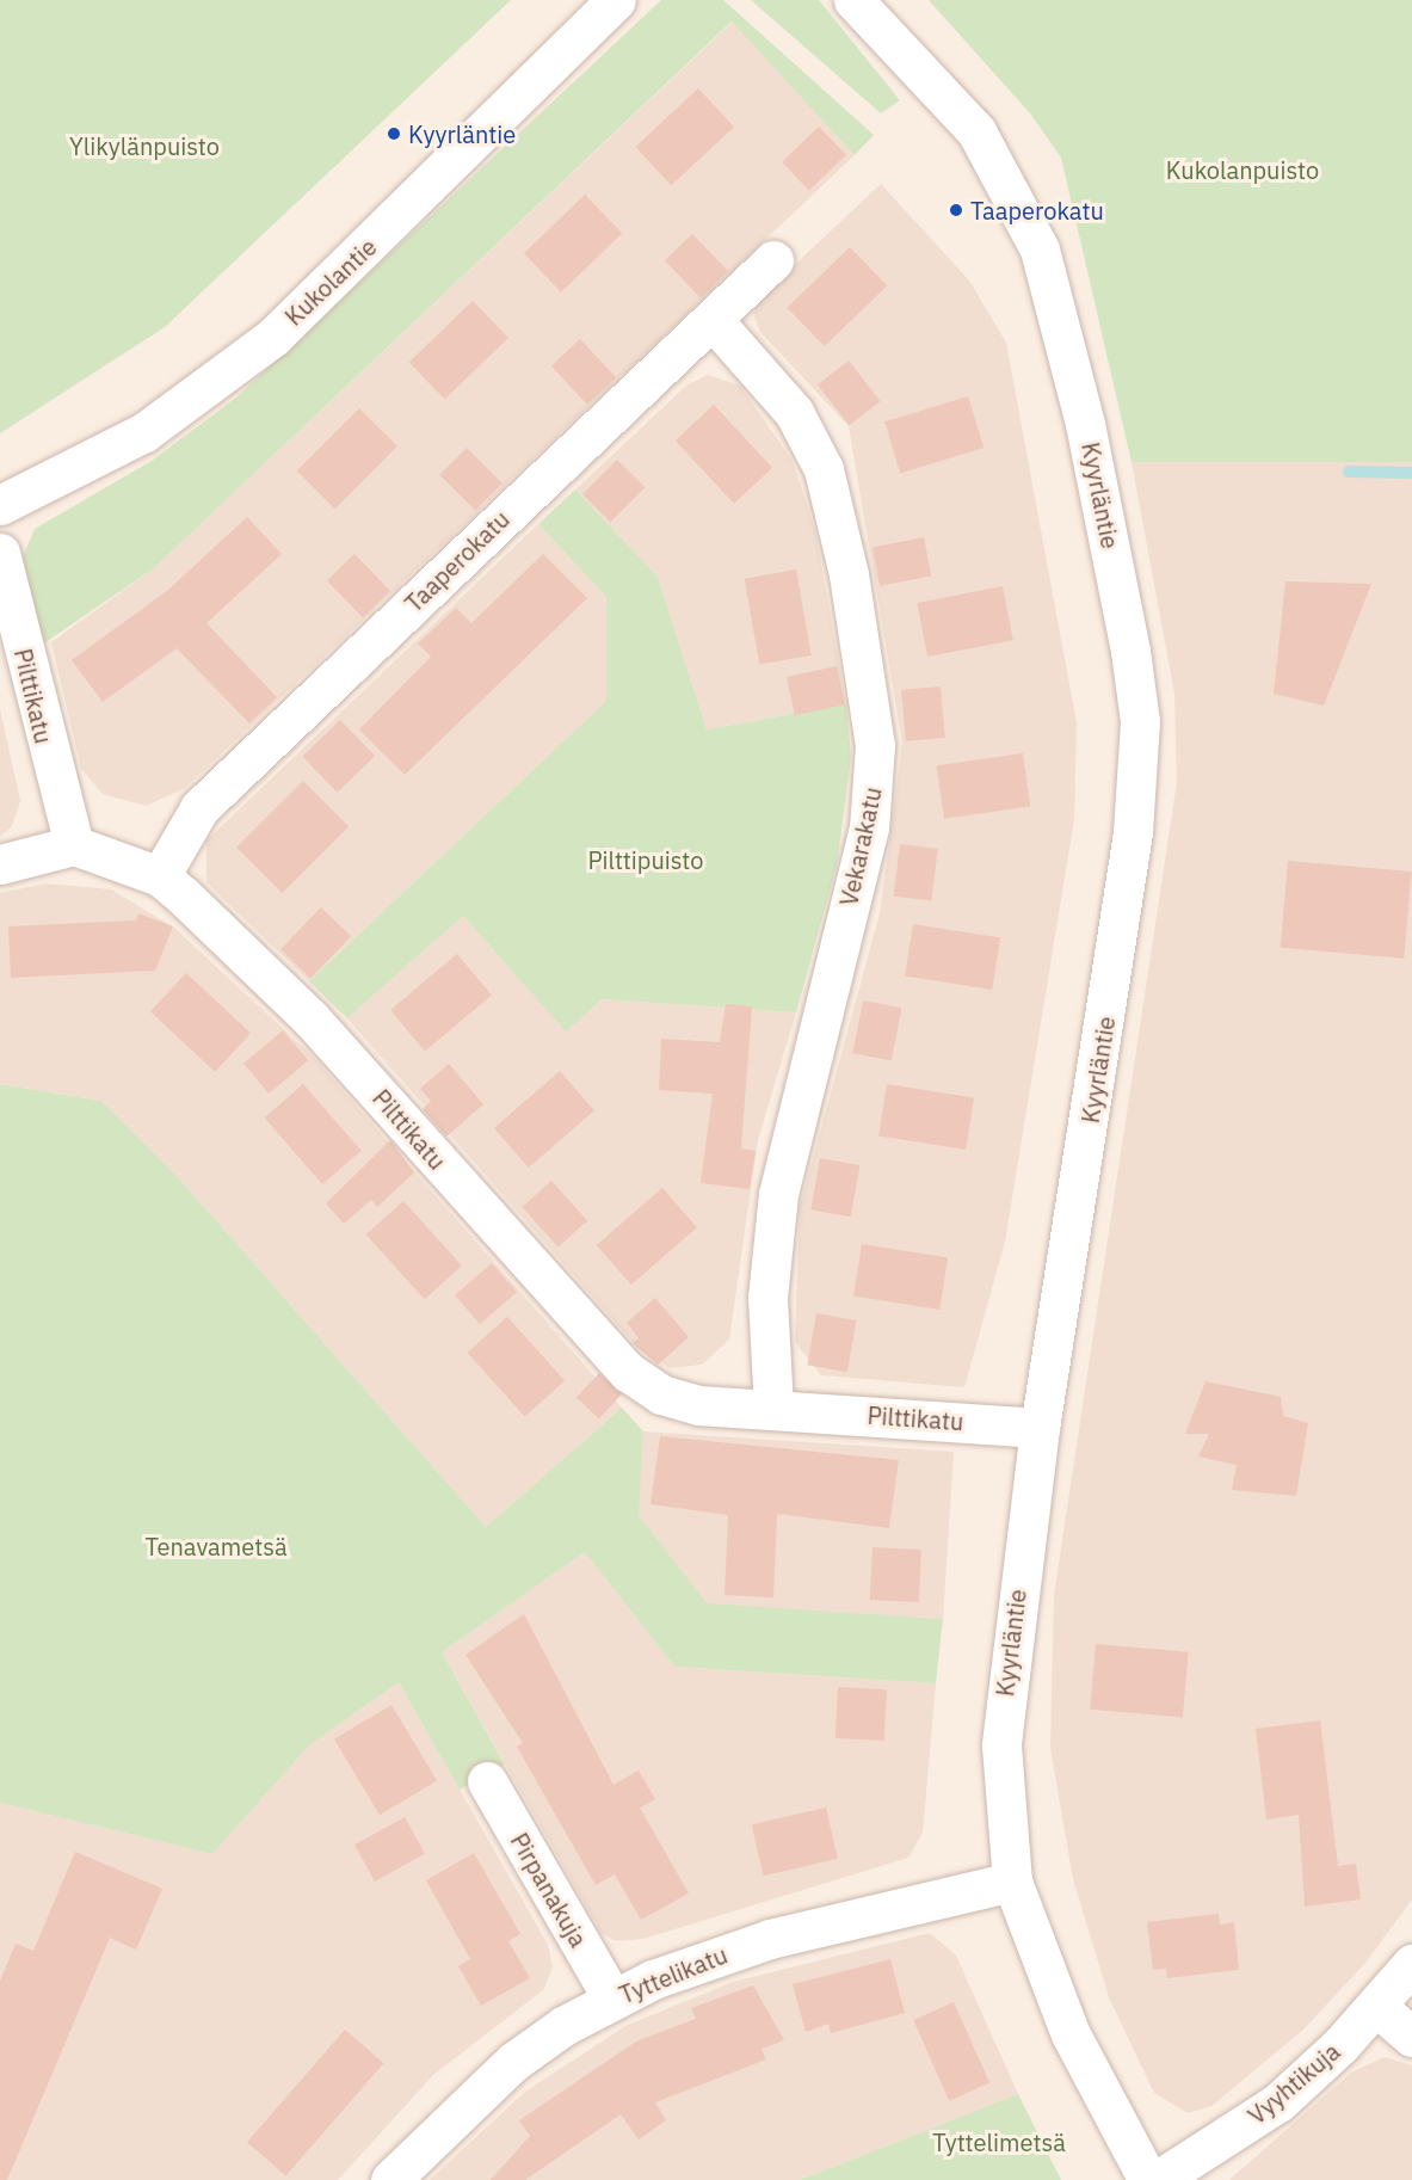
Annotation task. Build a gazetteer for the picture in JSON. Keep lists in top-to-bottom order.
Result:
{
  "streets": {
    "street": [
      "Kukolantie",
      "Kyyrläntie",
      "Taaperokatu",
      "Pilttikatu",
      "Vekarakatu",
      "Pirpanakuja",
      "Tyttelikatu",
      "Vyyhtikuja"
    ]
  },
  "crossings": [
    ["Kyyrläntie", "Pilttikatu"],
    ["Kyyrläntie", "Tyttelikatu"],
    ["Taaperokatu", "Pilttikatu"],
    ["Taaperokatu", "Vekarakatu"],
    ["Pilttikatu", "Vekarakatu"],
    ["Pirpanakuja", "Tyttelikatu"]
  ],
  "parks": [
    "Ylikylänpuisto",
    "Kukolanpuisto",
    "Pilttipuisto",
    "Tenavametsä",
    "Tyttelimetsä"
  ],
  "places": ["Kyyrläntie", "Taaperokatu"]
}
